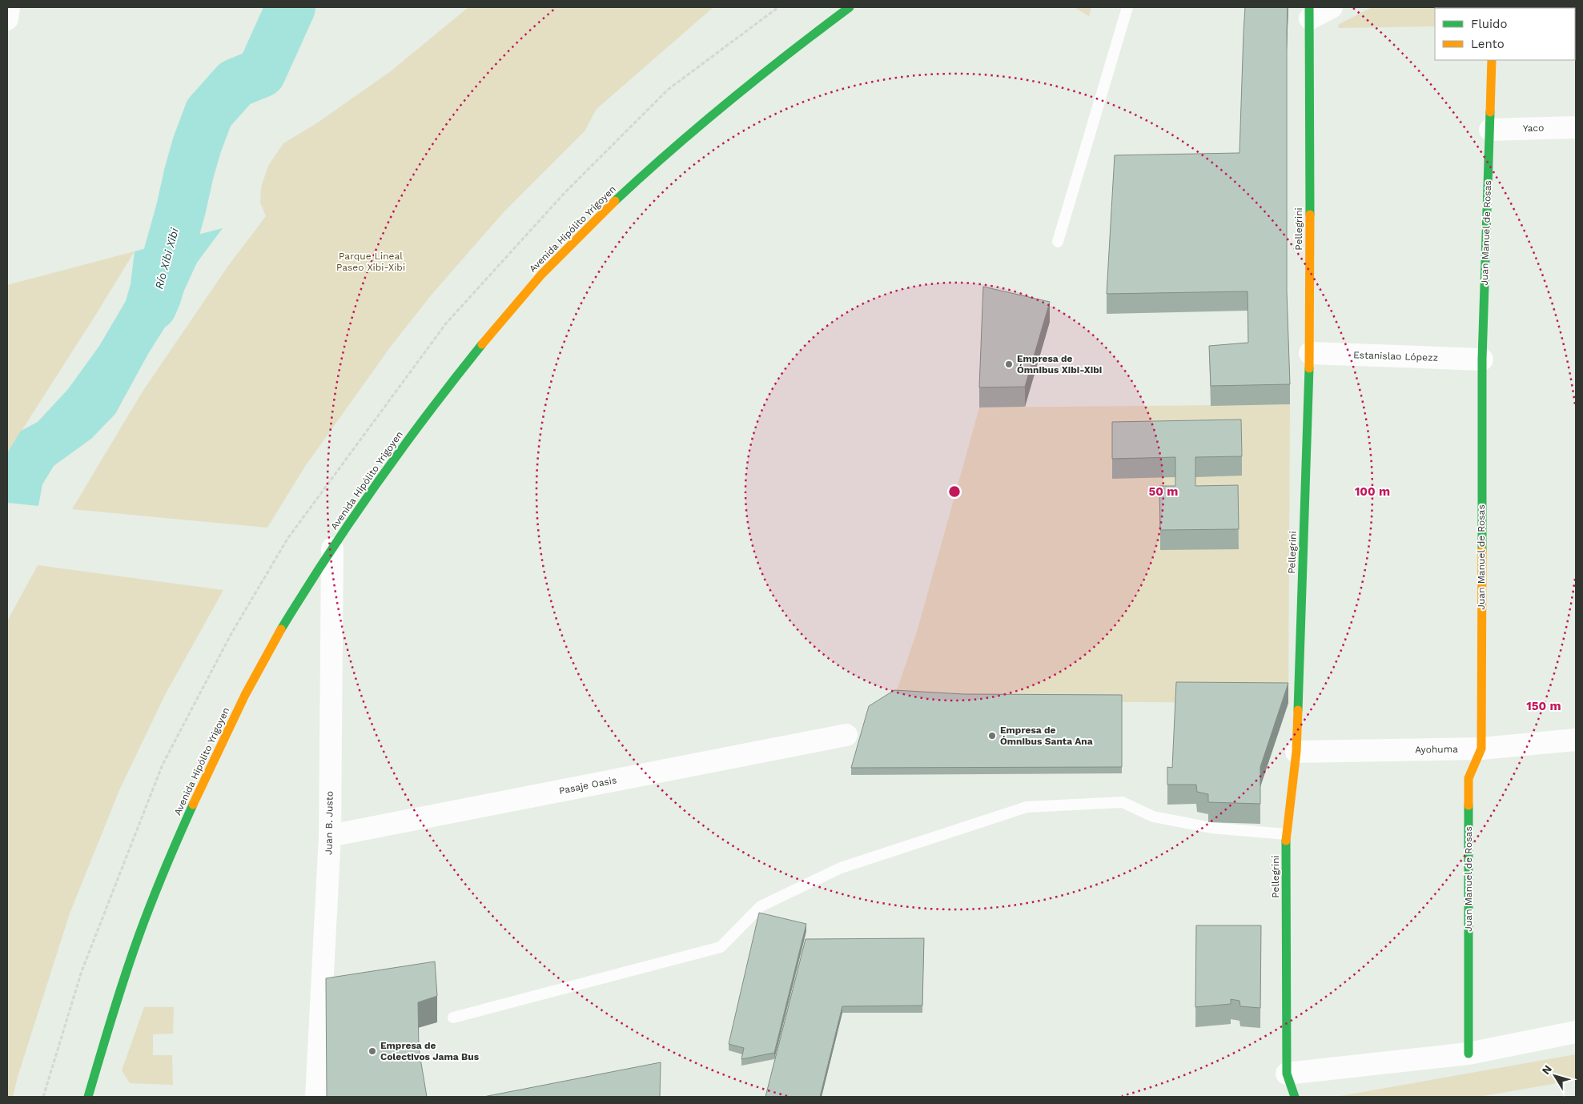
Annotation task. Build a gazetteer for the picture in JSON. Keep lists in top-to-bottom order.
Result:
{
  "streets": {
    "street": [
      "Yaco",
      "Avenida Hipólito Yrigoyen",
      "Pellegrini",
      "Juan Manuel de Rosas",
      "Estanislao Lópezz",
      "Ayohuma",
      "Pasaje Oasis",
      "Juan B. Justo"
    ]
  },
  "crossings": [
    ["Yaco", "Juan Manuel de Rosas"],
    ["Avenida Hipólito Yrigoyen", "Juan B. Justo"],
    ["Pellegrini", "Estanislao Lópezz"],
    ["Pellegrini", "Ayohuma"],
    ["Juan Manuel de Rosas", "Estanislao Lópezz"],
    ["Juan Manuel de Rosas", "Ayohuma"],
    ["Pasaje Oasis", "Juan B. Justo"]
  ],
  "water": ["Río Xibi Xibi"],
  "parks": ["Parque Lineal Paseo Xibi-Xibi"],
  "places": ["Empresa de Ómnibus Xibi-Xibi", "Empresa de Ómnibus Santa Ana", "Empresa de Colectivos Jama Bus"],
  "legend": ["Fluido", "Lento"],
  "north": "top left",
  "rings": ["50 m", "100 m", "150 m"]
}
